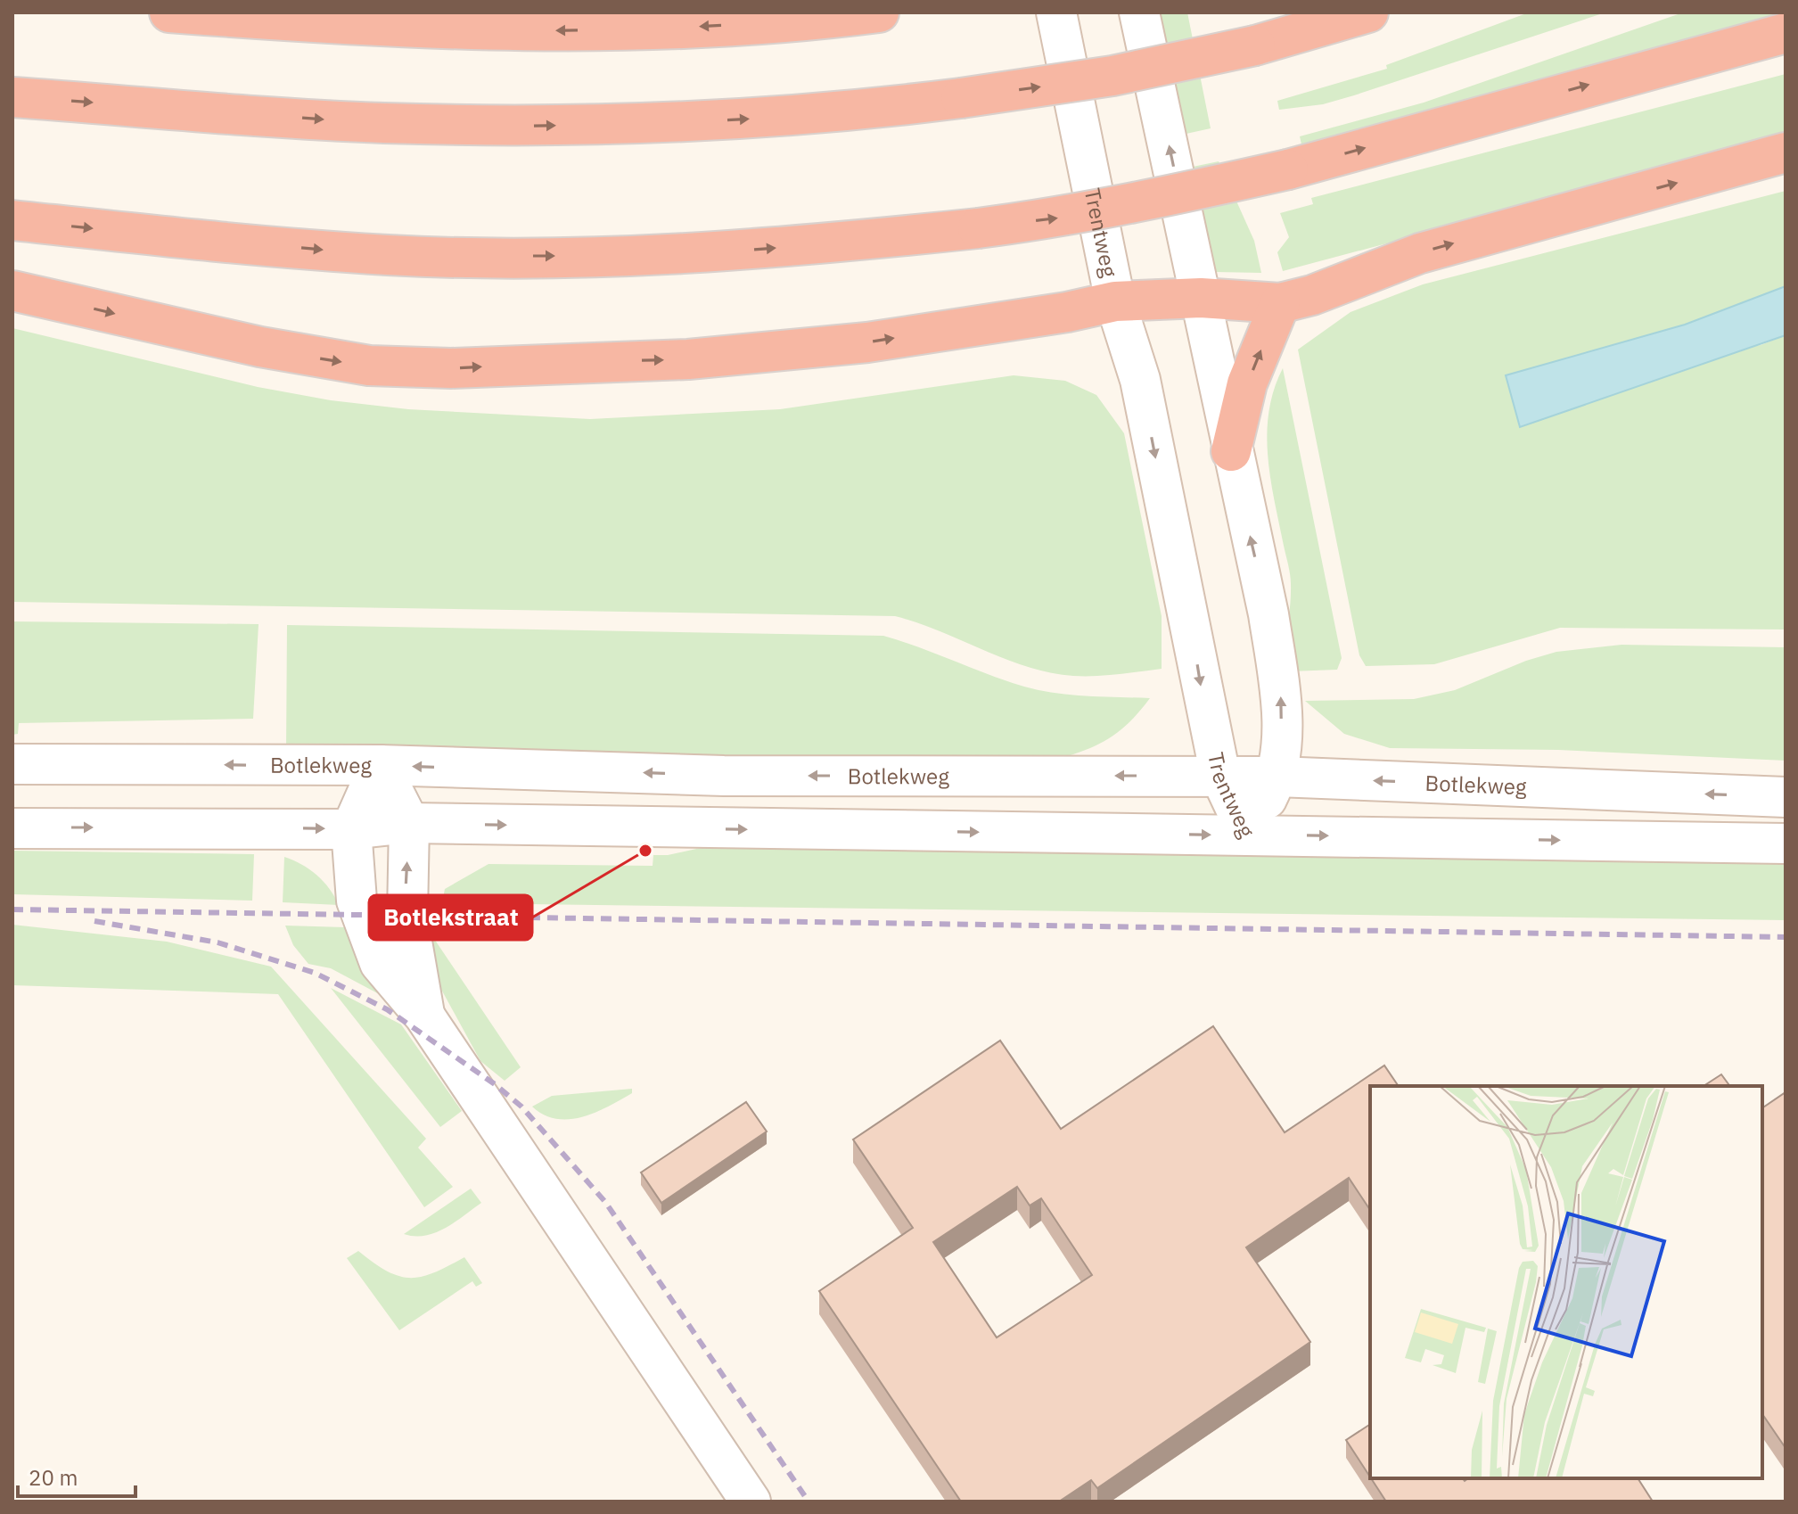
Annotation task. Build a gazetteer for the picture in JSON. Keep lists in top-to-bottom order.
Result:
{
  "streets": {
    "main road": ["Trentweg", "Botlekweg"]
  },
  "crossings": [
    ["Trentweg", "Botlekweg"]
  ],
  "places": ["Botlekstraat"],
  "scale_bar": "20 m"
}
